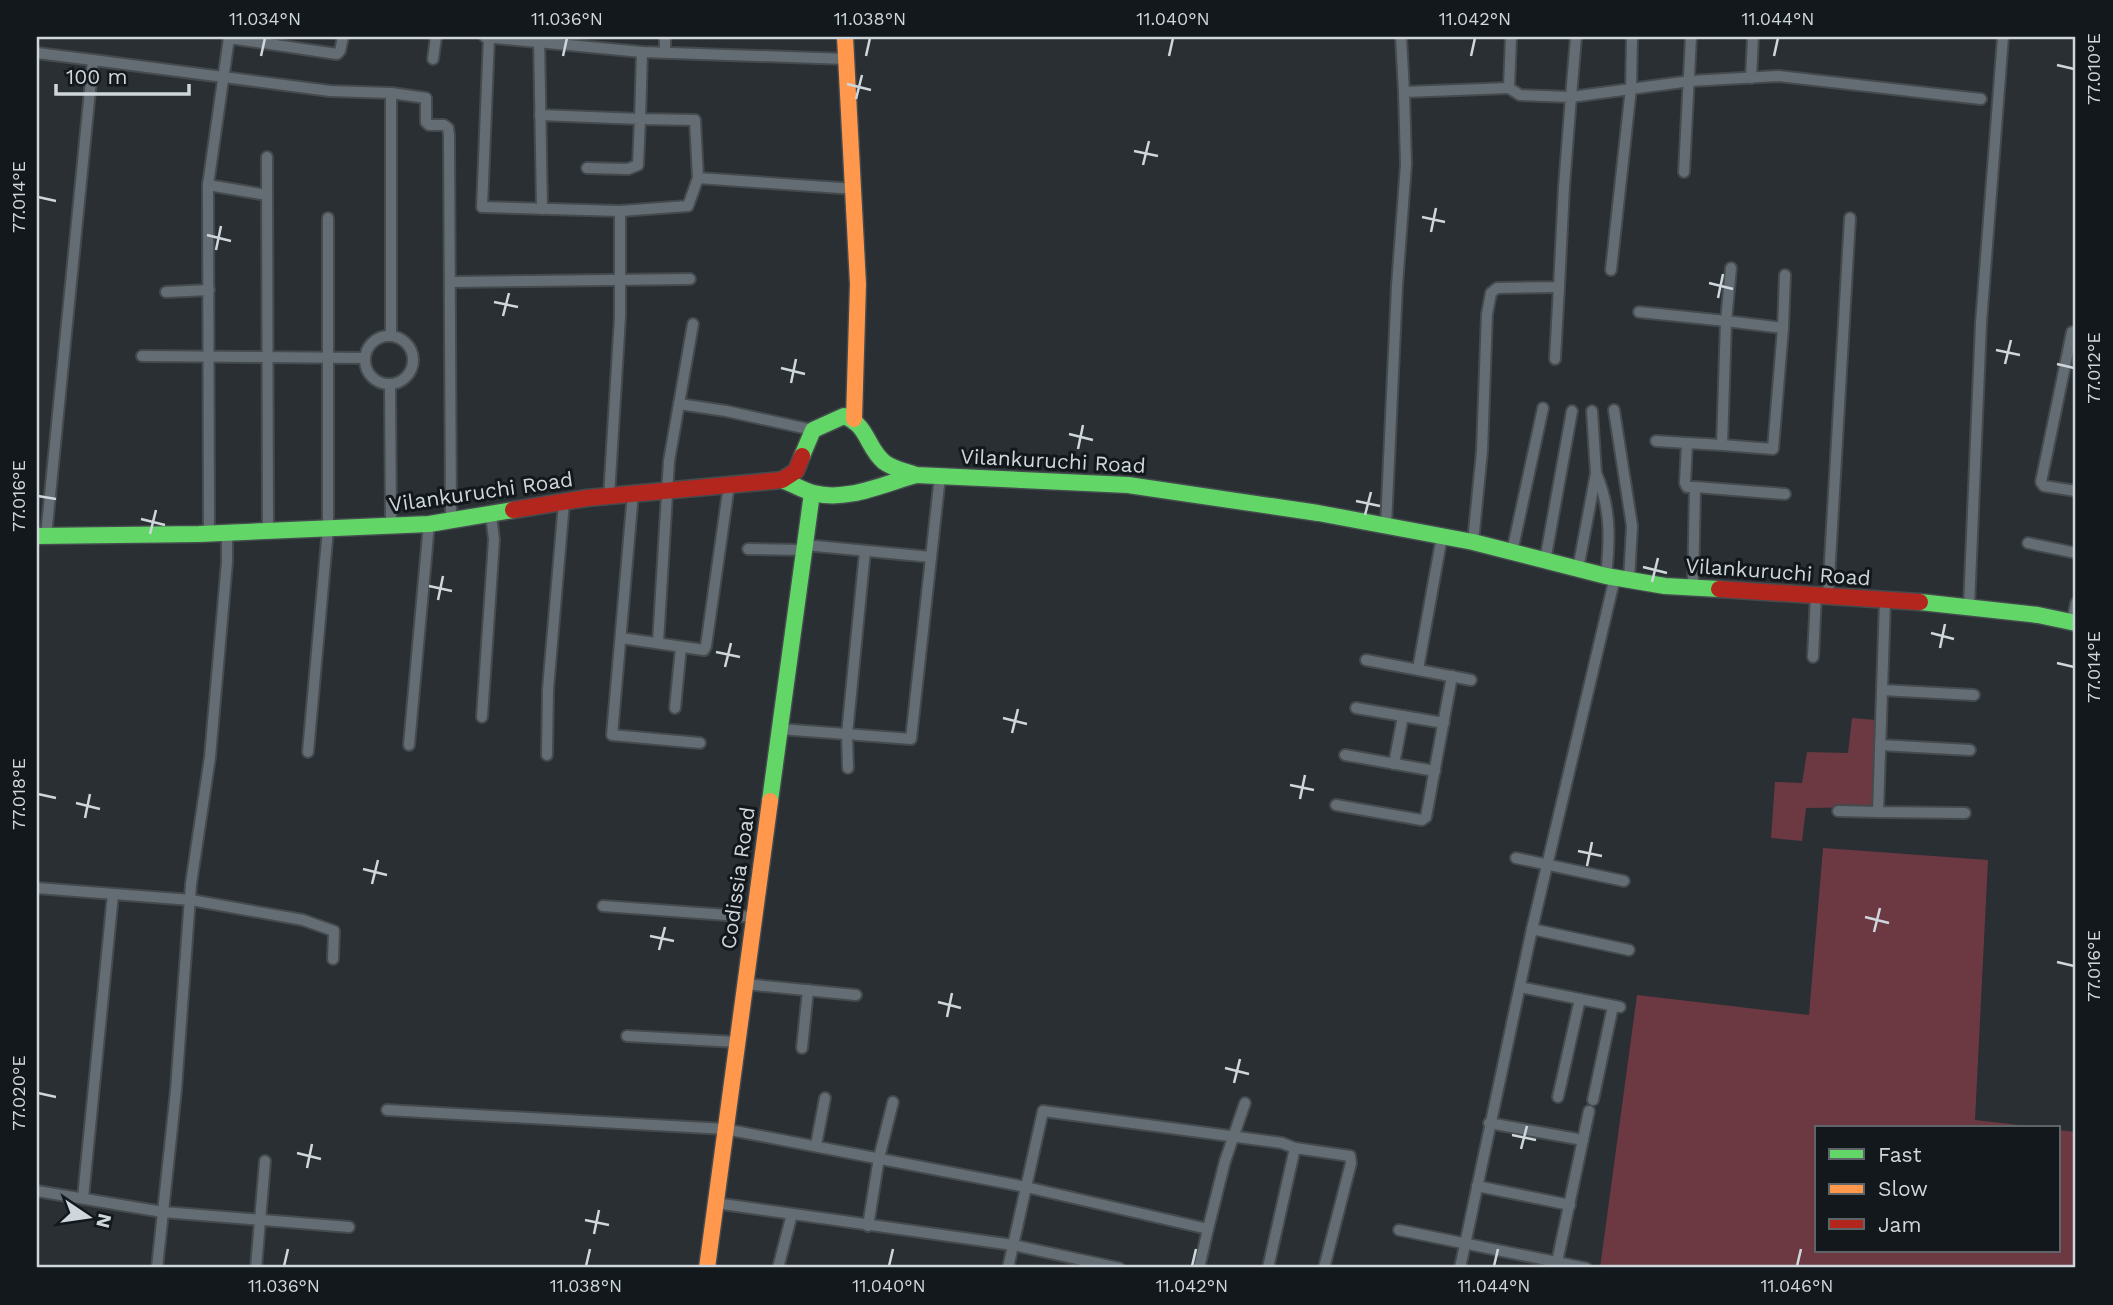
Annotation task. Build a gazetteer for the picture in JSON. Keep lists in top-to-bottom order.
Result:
{
  "streets": {
    "main road": ["Vilankuruchi Road", "Codissia Road"]
  },
  "legend": ["Fast", "Slow", "Jam"],
  "scale_bar": "100 m",
  "north": "right",
  "coordinates": [
    "11.034°N",
    "11.036°N",
    "11.038°N",
    "11.040°N",
    "11.042°N",
    "11.044°N",
    "77.010°E",
    "77.014°E",
    "77.012°E",
    "77.016°E",
    "77.018°E",
    "77.020°E",
    "11.046°N"
  ]
}
